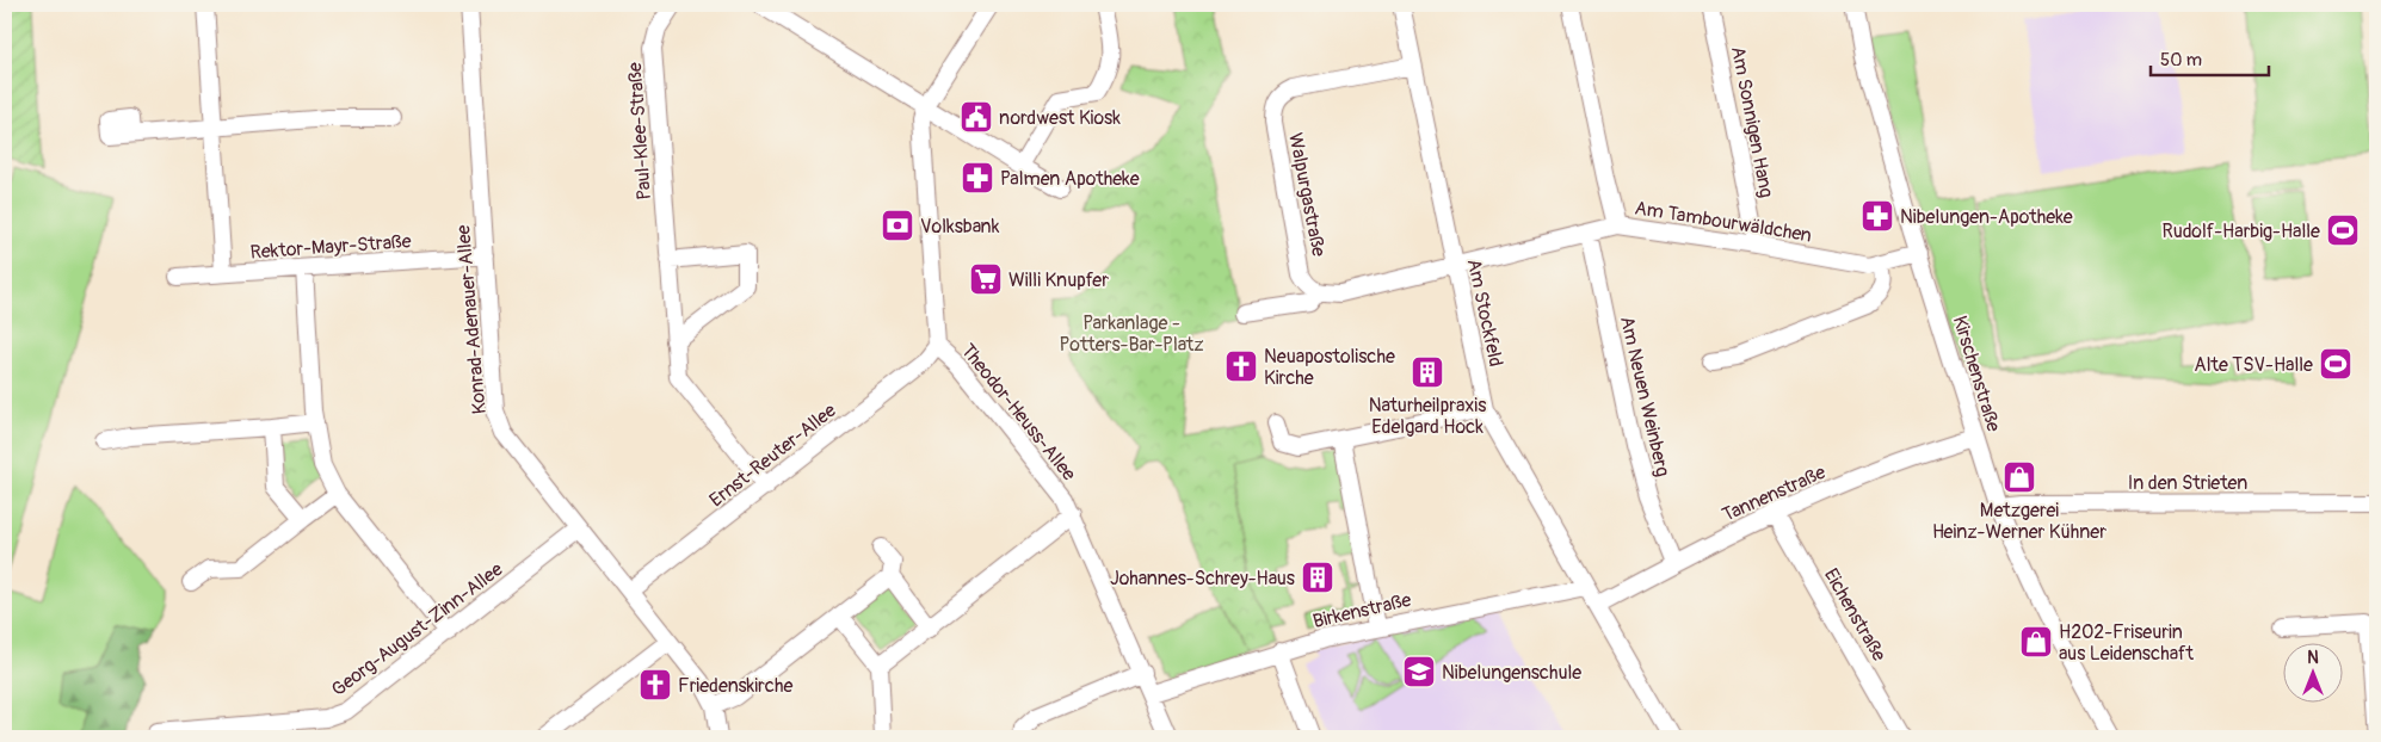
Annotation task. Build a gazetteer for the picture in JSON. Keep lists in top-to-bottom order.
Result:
{
  "streets": {
    "street": [
      "Am Sonnigen Hang",
      "Paul-Klee-Straße",
      "Walpurgastraße",
      "Am Tambourwäldchen",
      "Rektor-Mayr-Straße",
      "Am Stockfeld",
      "Konrad-Adenauer-Allee",
      "Kirschenstraße",
      "Am Neuen Weinberg",
      "Theodor-Heuss-Allee",
      "Ernst-Reuter-Allee",
      "In den Strieten",
      "Tannenstraße",
      "Birkenstraße",
      "Eichenstraße",
      "Georg-August-Zinn-Allee"
    ]
  },
  "crossings": [
    ["Am Sonnigen Hang", "Am Tambourwäldchen"],
    ["Paul-Klee-Straße", "Ernst-Reuter-Allee"],
    ["Walpurgastraße", "Am Stockfeld"],
    ["Am Tambourwäldchen", "Am Stockfeld"],
    ["Am Tambourwäldchen", "Kirschenstraße"],
    ["Am Tambourwäldchen", "Am Neuen Weinberg"],
    ["Rektor-Mayr-Straße", "Konrad-Adenauer-Allee"],
    ["Am Stockfeld", "Tannenstraße"],
    ["Am Stockfeld", "Birkenstraße"],
    ["Konrad-Adenauer-Allee", "Ernst-Reuter-Allee"],
    ["Konrad-Adenauer-Allee", "Georg-August-Zinn-Allee"],
    ["Kirschenstraße", "In den Strieten"],
    ["Kirschenstraße", "Tannenstraße"],
    ["Am Neuen Weinberg", "Tannenstraße"],
    ["Theodor-Heuss-Allee", "Ernst-Reuter-Allee"],
    ["Theodor-Heuss-Allee", "Birkenstraße"],
    ["Tannenstraße", "Eichenstraße"]
  ],
  "parks": ["Parkanlage - Potters-Bar-Platz"],
  "places": {
    "public building": ["nordwest Kiosk"],
    "pharmacy": ["Palmen Apotheke", "Nibelungen-Apotheke"],
    "bank": ["Volksbank"],
    "sports": ["Rudolf-Harbig-Halle", "Alte TSV-Halle"],
    "supermarket": ["Willi Knupfer"],
    "church": ["Neuapostolische Kirche", "Friedenskirche"],
    "building": ["Naturheilpraxis Edelgard Hock", "Johannes-Schrey-Haus"],
    "shop": ["Metzgerei Heinz-Werner Kühner", "H2O2-Friseurin aus Leidenschaft"],
    "school or university": ["Nibelungenschule"]
  },
  "scale_bar": "50 m",
  "north": "top"
}
